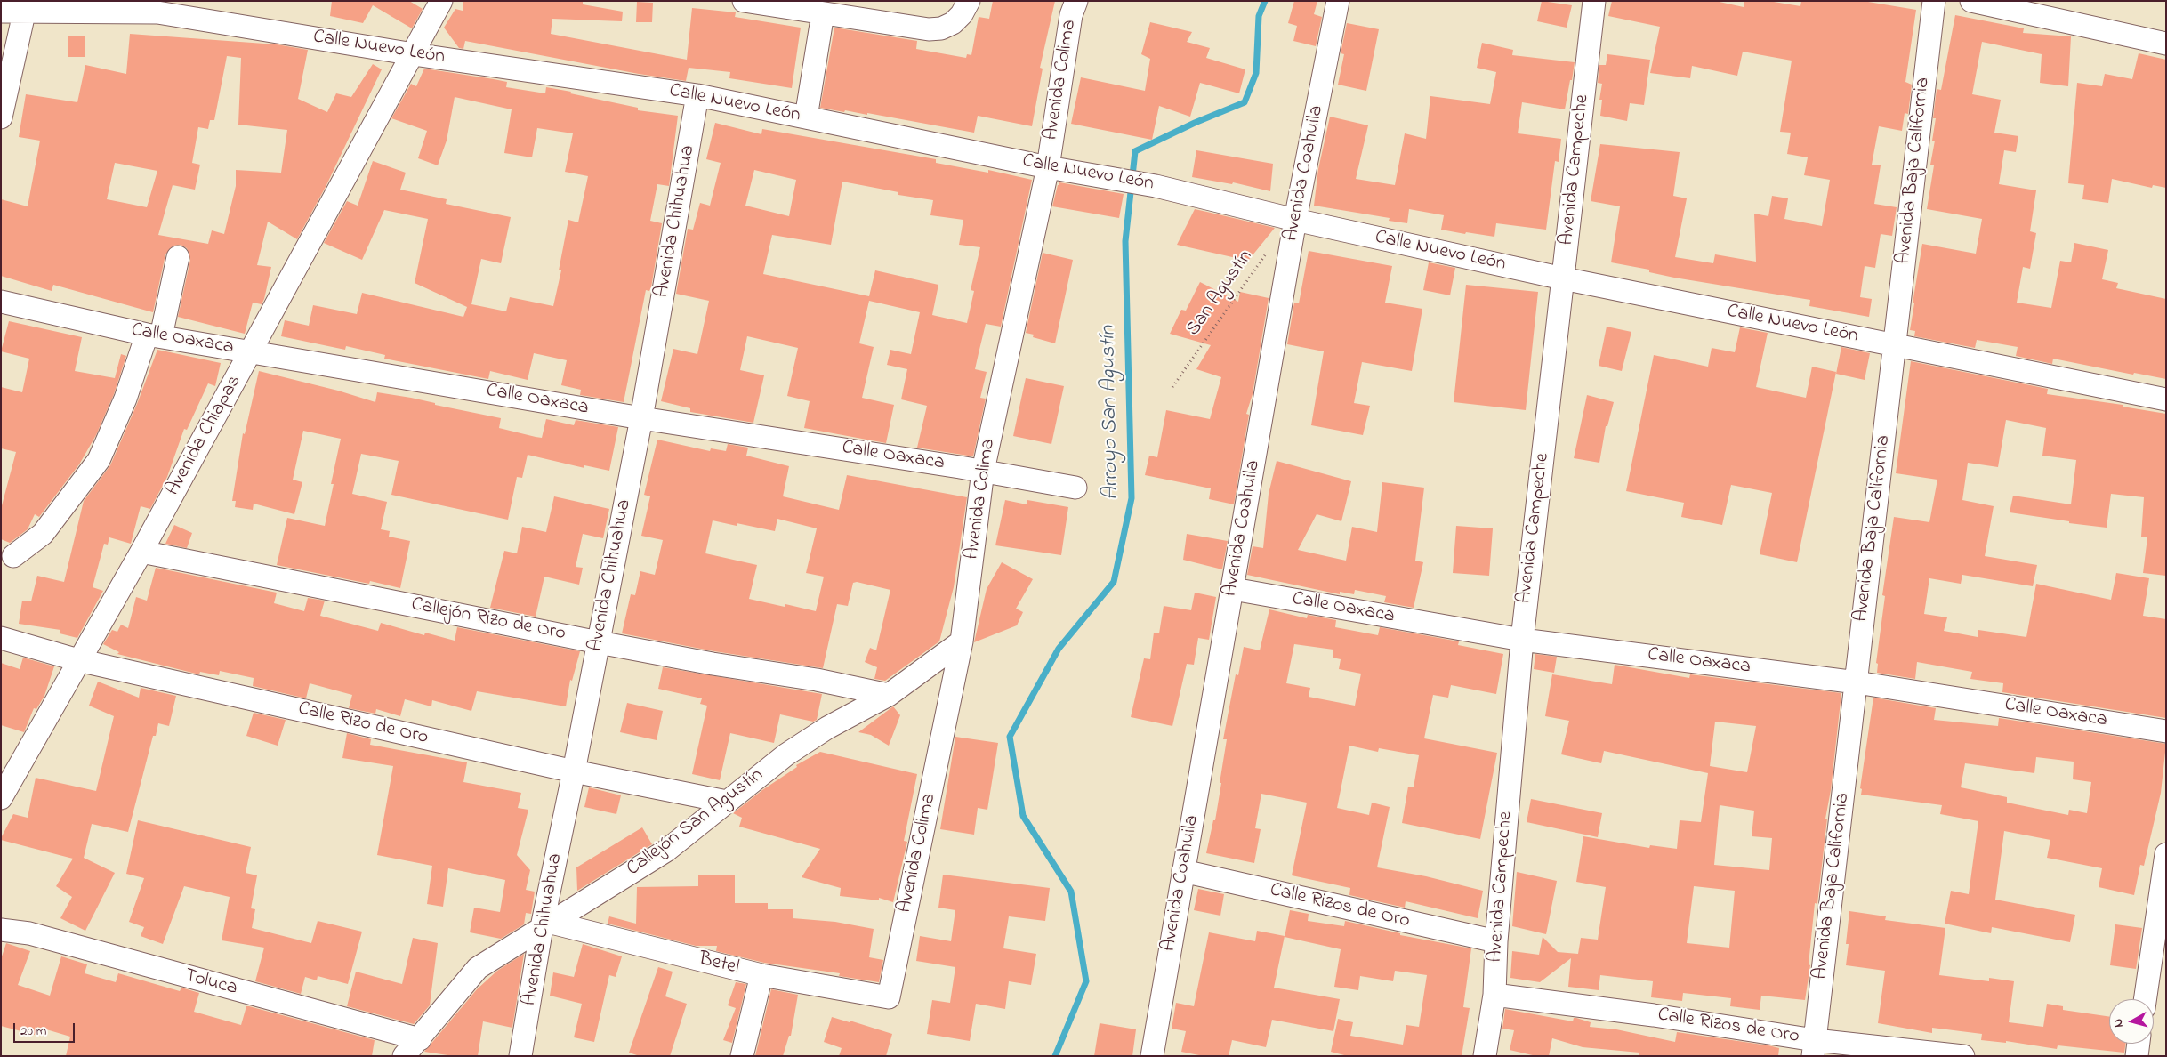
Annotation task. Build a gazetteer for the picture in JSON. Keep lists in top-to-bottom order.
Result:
{
  "streets": {
    "street": [
      "Calle Nuevo León",
      "Avenida Colima",
      "Avenida Campeche",
      "Avenida Baja California",
      "Avenida Coahuila",
      "Avenida Chihuahua",
      "Calle Oaxaca",
      "Avenida Chiapas",
      "Callejón Rizo de Oro",
      "Calle Rizo de Oro",
      "Callejón San Agustín",
      "Calle Rizos de Oro",
      "Betel",
      "Toluca"
    ],
    "path": ["San Agustín"]
  },
  "crossings": [
    ["Calle Nuevo León", "Avenida Colima"],
    ["Calle Nuevo León", "Avenida Campeche"],
    ["Calle Nuevo León", "Avenida Baja California"],
    ["Calle Nuevo León", "Avenida Coahuila"],
    ["Calle Nuevo León", "Avenida Chihuahua"],
    ["Calle Nuevo León", "Avenida Chiapas"],
    ["Avenida Colima", "Calle Oaxaca"],
    ["Avenida Colima", "Callejón San Agustín"],
    ["Avenida Colima", "Betel"],
    ["Avenida Campeche", "Calle Oaxaca"],
    ["Avenida Campeche", "Calle Rizos de Oro"],
    ["Avenida Baja California", "Calle Oaxaca"],
    ["Avenida Baja California", "Calle Rizos de Oro"],
    ["Avenida Coahuila", "Calle Oaxaca"],
    ["Avenida Coahuila", "Calle Rizos de Oro"],
    ["Avenida Chihuahua", "Calle Oaxaca"],
    ["Avenida Chihuahua", "Callejón Rizo de Oro"],
    ["Avenida Chihuahua", "Calle Rizo de Oro"],
    ["Avenida Chihuahua", "Callejón San Agustín"],
    ["Avenida Chihuahua", "Betel"],
    ["Calle Oaxaca", "Avenida Chiapas"],
    ["Avenida Chiapas", "Callejón Rizo de Oro"],
    ["Avenida Chiapas", "Calle Rizo de Oro"],
    ["Callejón Rizo de Oro", "Callejón San Agustín"],
    ["Calle Rizo de Oro", "Callejón San Agustín"],
    ["Callejón San Agustín", "Betel"],
    ["Callejón San Agustín", "Toluca"]
  ],
  "water": ["Arroyo San Agustín"],
  "scale_bar": "20 m",
  "north": "left"
}
